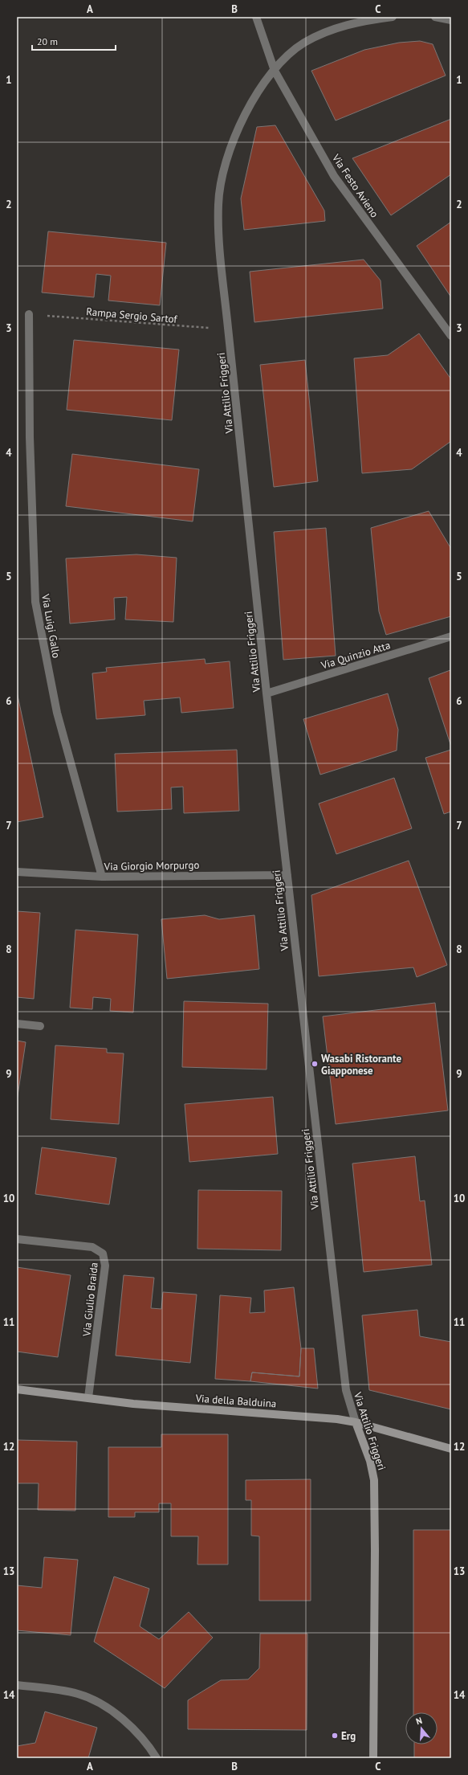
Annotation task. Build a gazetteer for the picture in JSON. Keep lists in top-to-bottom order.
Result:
{
  "streets": {
    "street": [
      "Via Festo Avieno",
      "Via Attilio Friggeri",
      "Via Luigi Gallo",
      "Via Quinzio Atta",
      "Via Giorgio Morpurgo",
      "Via Giulio Braida",
      "Via della Balduina"
    ],
    "path": ["Rampa Sergio Sartof"]
  },
  "crossings": [
    ["Via Festo Avieno", "Via Attilio Friggeri"],
    ["Via Attilio Friggeri", "Via Quinzio Atta"],
    ["Via Attilio Friggeri", "Via Giorgio Morpurgo"],
    ["Via Attilio Friggeri", "Via della Balduina"],
    ["Via Luigi Gallo", "Via Giorgio Morpurgo"],
    ["Via Giulio Braida", "Via della Balduina"]
  ],
  "places": ["Wasabi Ristorante Giapponese", "Erg"],
  "scale_bar": "20 m",
  "north": "top",
  "grid": {
    "columns": ["A", "B", "C"],
    "rows": [
      "1",
      "2",
      "3",
      "4",
      "5",
      "6",
      "7",
      "8",
      "9",
      "10",
      "11",
      "12",
      "13",
      "14"
    ]
  }
}
